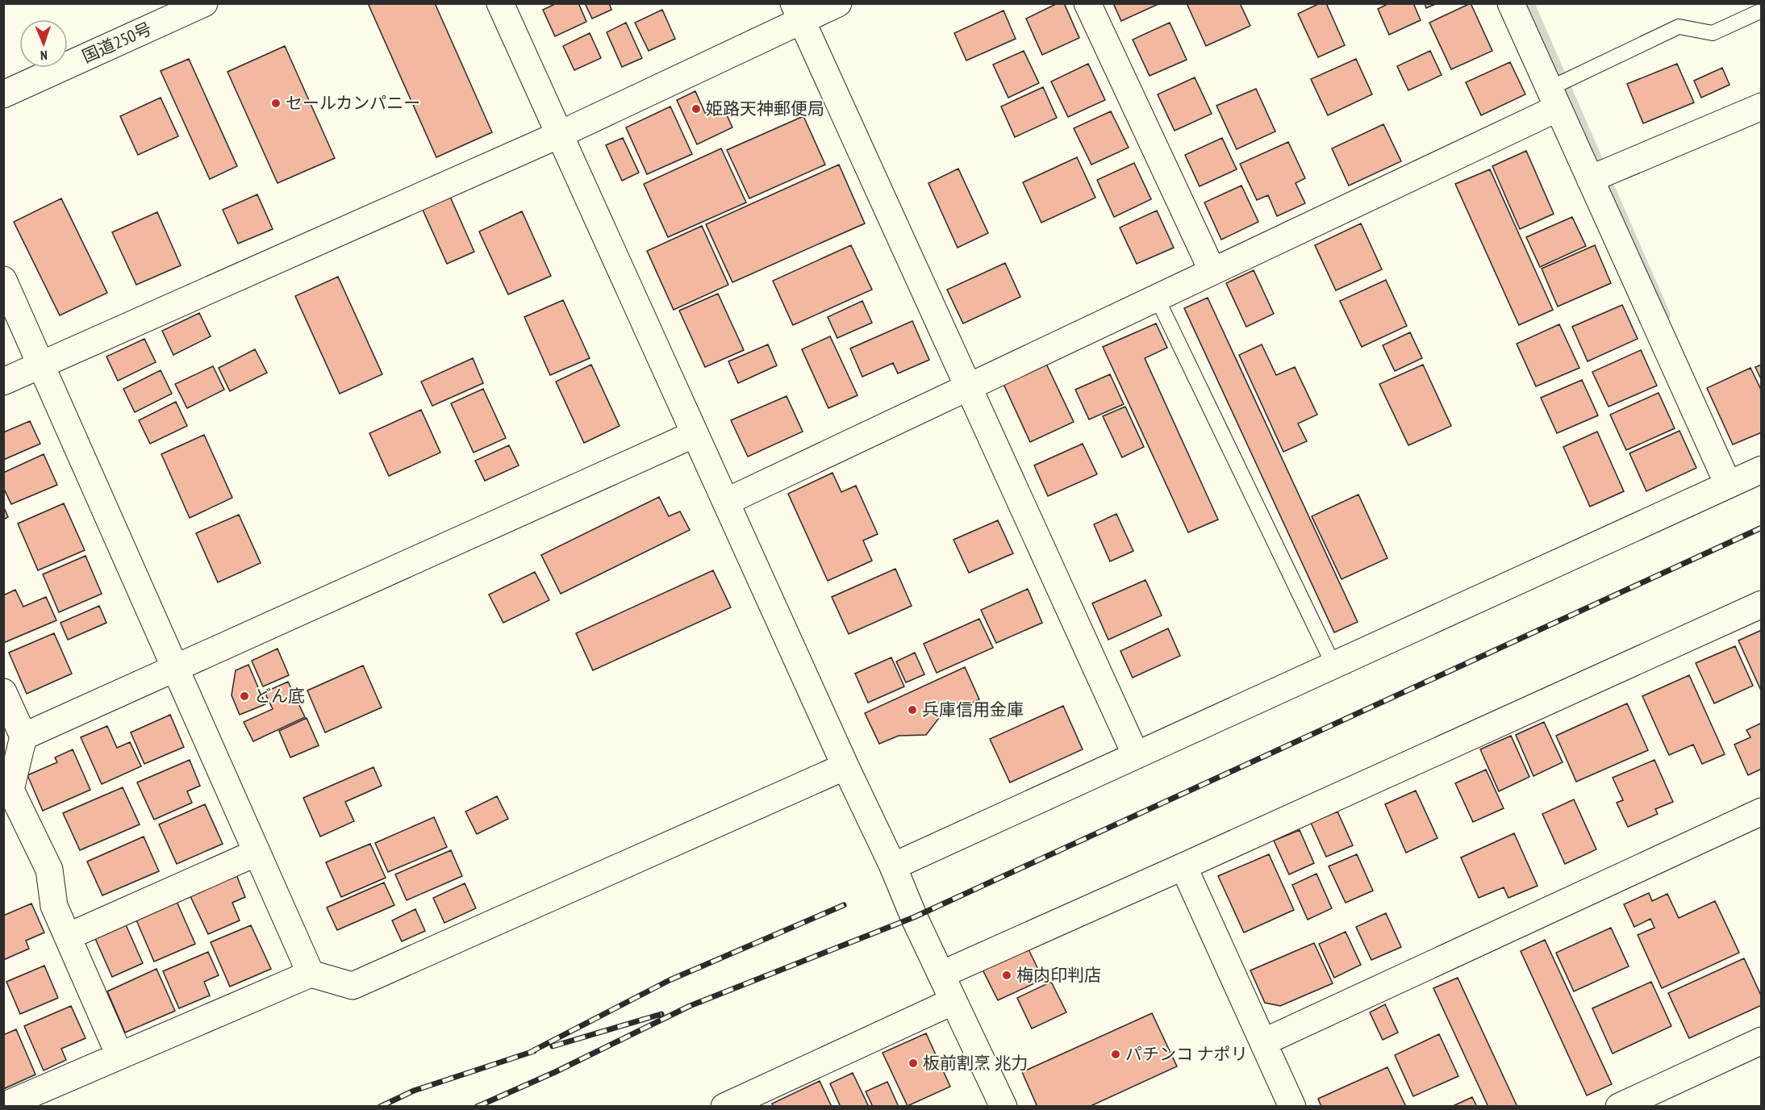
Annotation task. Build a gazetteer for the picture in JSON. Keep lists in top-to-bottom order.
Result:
{
  "streets": {
    "main road": ["国道250号"]
  },
  "places": [
    "セールカンパニー",
    "姫路天神郵便局",
    "どん底",
    "兵庫信用金庫",
    "梅内印判店",
    "パチンコ ナポリ",
    "板前割烹 兆力"
  ],
  "north": "bottom"
}
